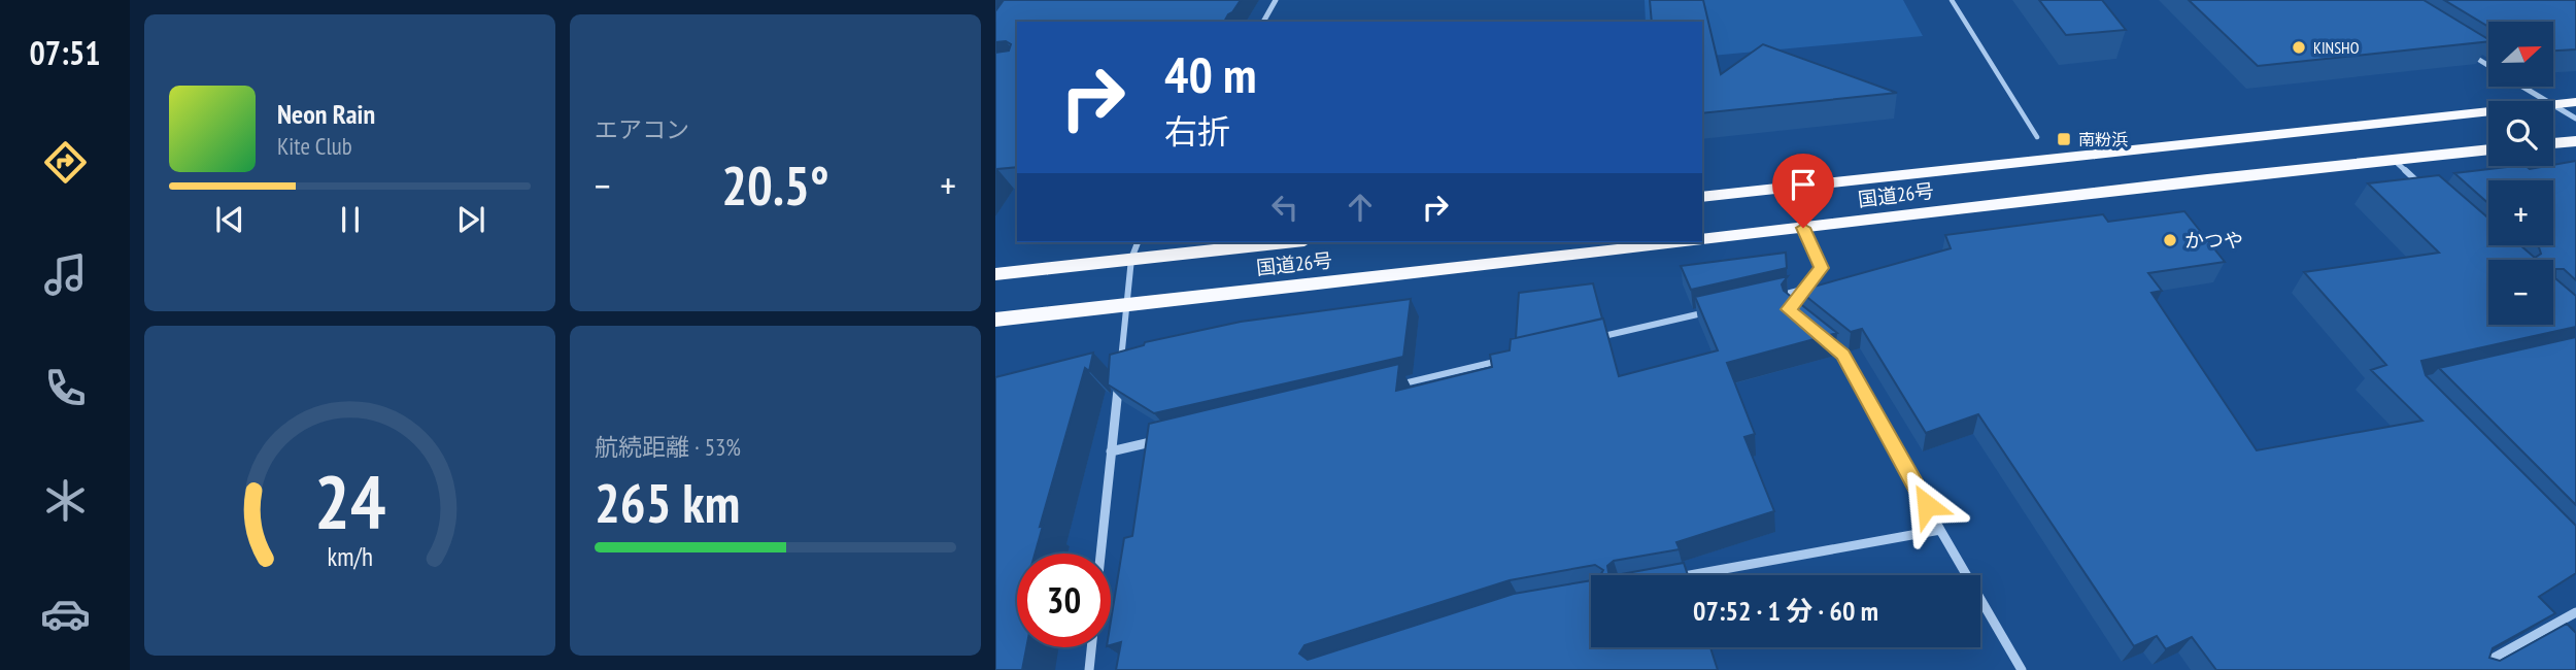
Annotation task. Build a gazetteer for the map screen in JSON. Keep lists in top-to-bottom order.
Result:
{
  "streets": {
    "highway": ["国道26号"]
  },
  "places": {
    "other": ["KINSHO", "かつや"],
    "transit": ["南粉浜"]
  },
  "north": "right",
  "page": {
    "tabs": "07:51",
    "tile": [
      "エアコン",
      ["航続距離 · 53%", "265 km"]
    ],
    "map_buttons": ["+", "−"],
    "turn": ["40 m", "右折"],
    "song": ["Neon Rain", "Kite Club"],
    "heat": ["−", "20.5°", "+"],
    "limit": "30",
    "trip": "07:52 · 1 分 · 60 m",
    "gauge": ["24", "km/h"]
  }
}
